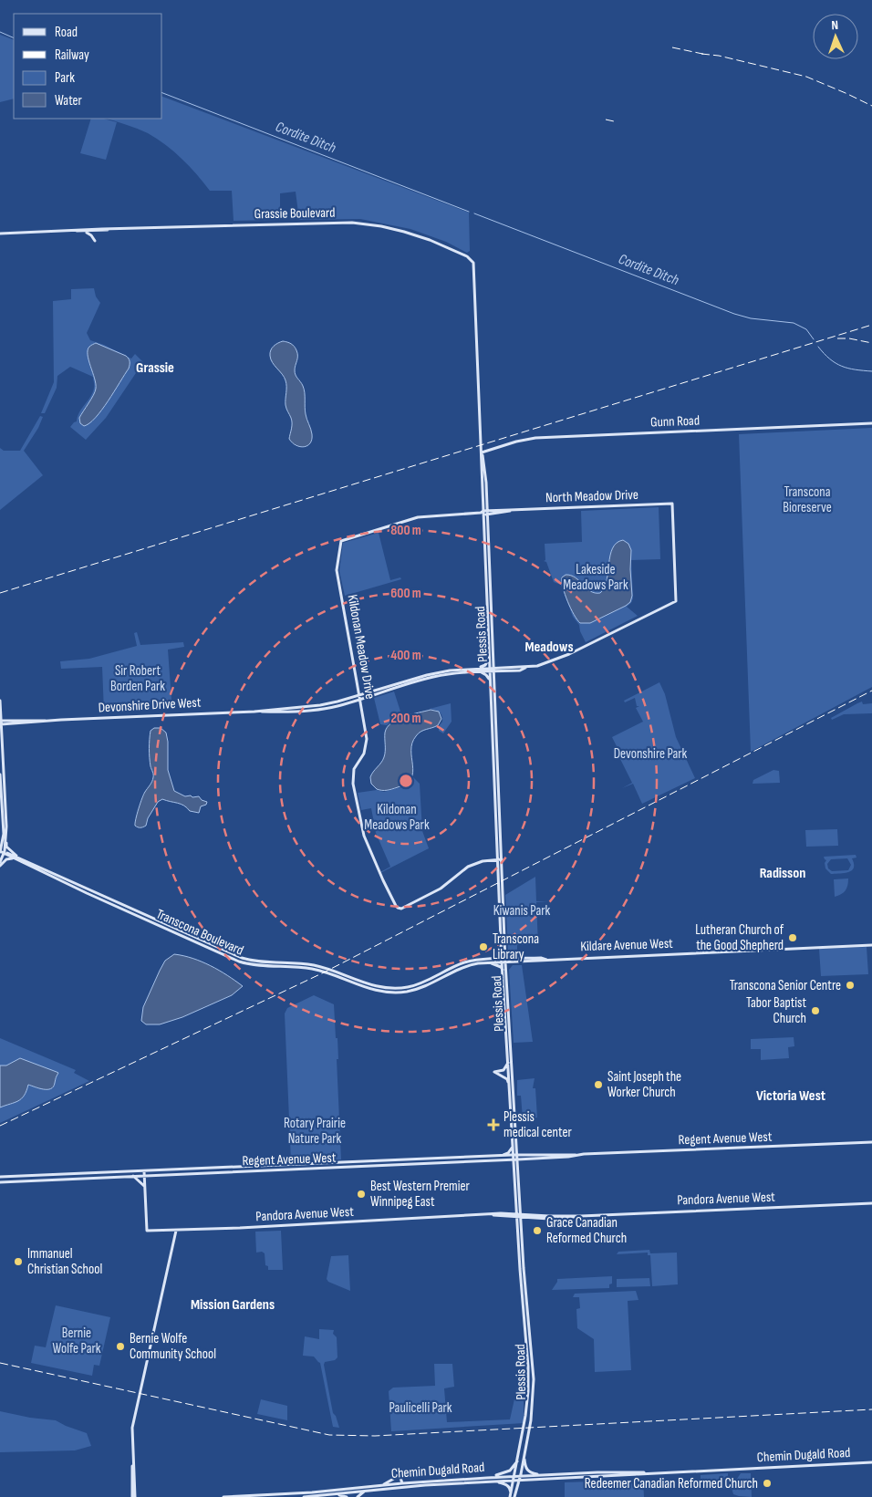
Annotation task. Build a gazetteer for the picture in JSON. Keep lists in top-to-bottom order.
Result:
{
  "streets": {
    "main road": [
      "Grassie Boulevard",
      "Gunn Road",
      "North Meadow Drive",
      "Plessis Road",
      "Kildonan Meadow Drive",
      "Devonshire Drive West",
      "Transcona Boulevard",
      "Kildare Avenue West",
      "Regent Avenue West",
      "Pandora Avenue West",
      "Chemin Dugald Road"
    ]
  },
  "crossings": [
    ["Grassie Boulevard", "Plessis Road"],
    ["Gunn Road", "Plessis Road"],
    ["North Meadow Drive", "Plessis Road"],
    ["North Meadow Drive", "Kildonan Meadow Drive"],
    ["North Meadow Drive", "Devonshire Drive West"],
    ["Plessis Road", "Kildonan Meadow Drive"],
    ["Plessis Road", "Devonshire Drive West"],
    ["Plessis Road", "Transcona Boulevard"],
    ["Plessis Road", "Kildare Avenue West"],
    ["Plessis Road", "Regent Avenue West"],
    ["Plessis Road", "Pandora Avenue West"],
    ["Plessis Road", "Chemin Dugald Road"],
    ["Kildonan Meadow Drive", "Devonshire Drive West"],
    ["Transcona Boulevard", "Kildare Avenue West"]
  ],
  "districts": [
    "Grassie",
    "Meadows",
    "Radisson",
    "Victoria West",
    "Mission Gardens"
  ],
  "water": ["Cordite Ditch"],
  "parks": [
    "Transcona Bioreserve",
    "Lakeside Meadows Park",
    "Sir Robert Borden Park",
    "Devonshire Park",
    "Kildonan Meadows Park",
    "Kiwanis Park",
    "Rotary Prairie Nature Park",
    "Bernie Wolfe Park",
    "Paulicelli Park"
  ],
  "places": {
    "other": [
      "Lutheran Church of the Good Shepherd",
      "Transcona Library",
      "Transcona Senior Centre",
      "Tabor Baptist Church",
      "Saint Joseph the Worker Church",
      "Best Western Premier Winnipeg East",
      "Grace Canadian Reformed Church",
      "Immanuel Christian School",
      "Bernie Wolfe Community School",
      "Redeemer Canadian Reformed Church"
    ],
    "health": ["Plessis medical center"]
  },
  "legend": [
    "Road",
    "Railway",
    "Park",
    "Water"
  ],
  "north": "top",
  "rings": [
    "800 m",
    "600 m",
    "400 m",
    "200 m"
  ]
}
